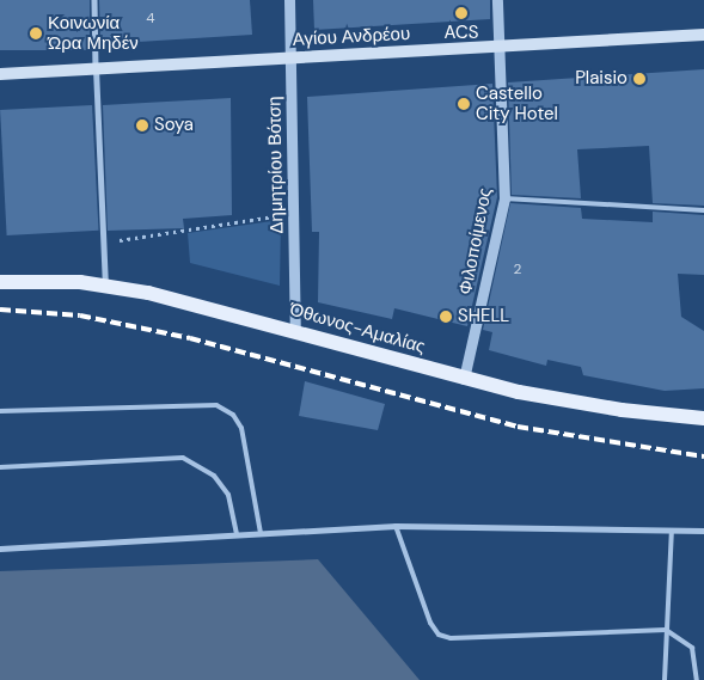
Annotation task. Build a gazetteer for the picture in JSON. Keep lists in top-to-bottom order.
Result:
{
  "streets": {
    "main road": ["Αγίου Ανδρέου", "Όθωνος-Αμαλίας"],
    "street": ["Δημητρίου Βότση", "Φιλοποίμενος"]
  },
  "crossings": [
    ["Αγίου Ανδρέου", "Δημητρίου Βότση"],
    ["Αγίου Ανδρέου", "Φιλοποίμενος"],
    ["Δημητρίου Βότση", "Όθωνος-Αμαλίας"],
    ["Φιλοποίμενος", "Όθωνος-Αμαλίας"]
  ],
  "places": [
    "ACS",
    "Κοινωνία Ώρα Μηδέν",
    "Plaisio",
    "Castello City Hotel",
    "Soya",
    "SHELL"
  ],
  "house_numbers": ["4", "2"]
}
